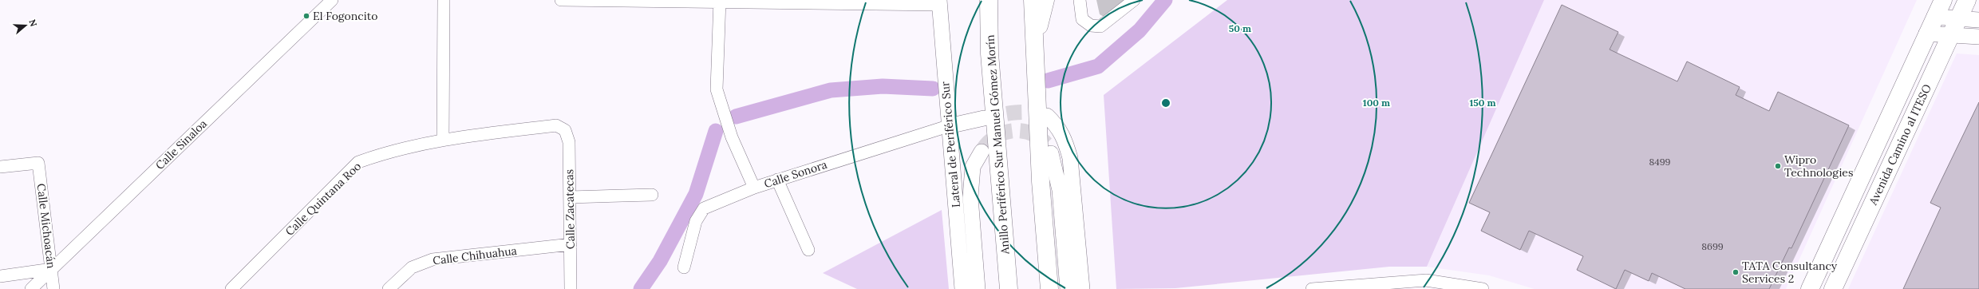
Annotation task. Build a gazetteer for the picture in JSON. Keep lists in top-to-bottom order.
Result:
{
  "streets": {
    "main road": ["Anillo Periférico Sur Manuel Gómez Morín", "Avenida Camino al ITESO"],
    "street": [
      "Calle Sinaloa",
      "Lateral de Periférico Sur",
      "Calle Sonora",
      "Calle Quintana Roo",
      "Calle Zacatecas",
      "Calle Michoacán",
      "Calle Chihuahua"
    ]
  },
  "crossings": [
    ["Calle Sinaloa", "Calle Michoacán"],
    ["Lateral de Periférico Sur", "Calle Sonora"],
    ["Calle Quintana Roo", "Calle Zacatecas"],
    ["Calle Zacatecas", "Calle Chihuahua"]
  ],
  "places": ["El Fogoncito", "Wipro Technologies", "TATA Consultancy Services 2"],
  "house_numbers": ["8499", "8699"],
  "north": "right",
  "rings": ["50 m", "100 m", "150 m"]
}
